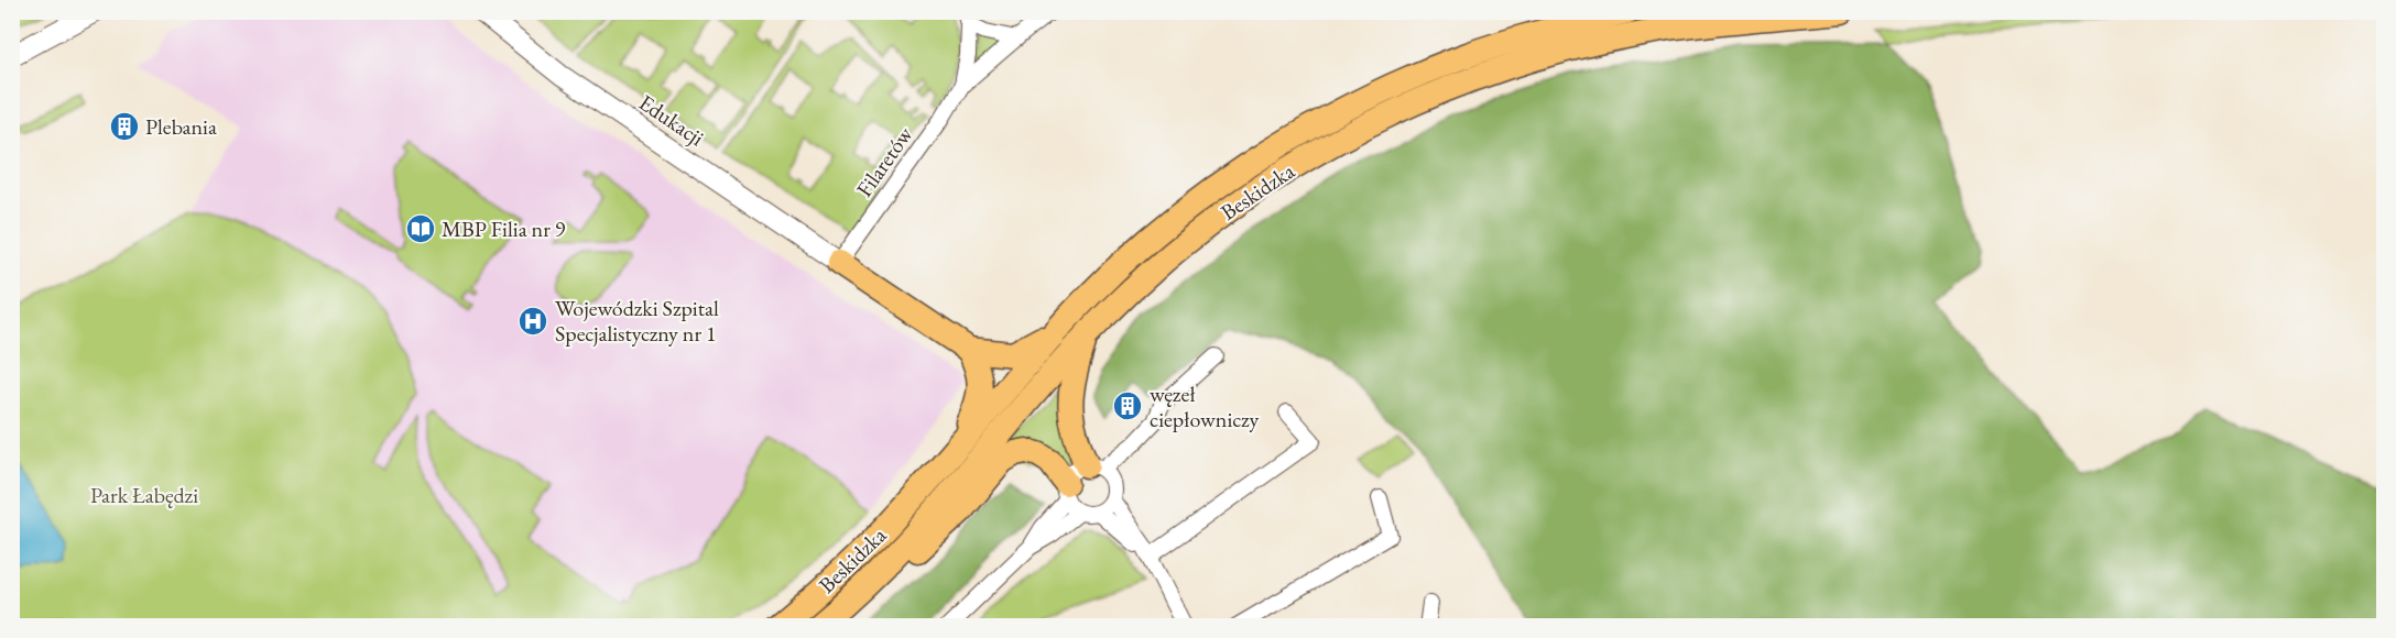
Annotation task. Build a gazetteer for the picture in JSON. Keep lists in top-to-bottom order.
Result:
{
  "streets": {
    "main road": ["Beskidzka"],
    "street": ["Edukacji", "Filaretów"]
  },
  "crossings": [
    ["Edukacji", "Filaretów"]
  ],
  "parks": ["Park Łabędzi"],
  "places": {
    "building": ["Plebania", "węzeł ciepłowniczy"],
    "library": ["MBP Filia nr 9"],
    "hospital": ["Wojewódzki Szpital Specjalistyczny nr 1"]
  }
}
